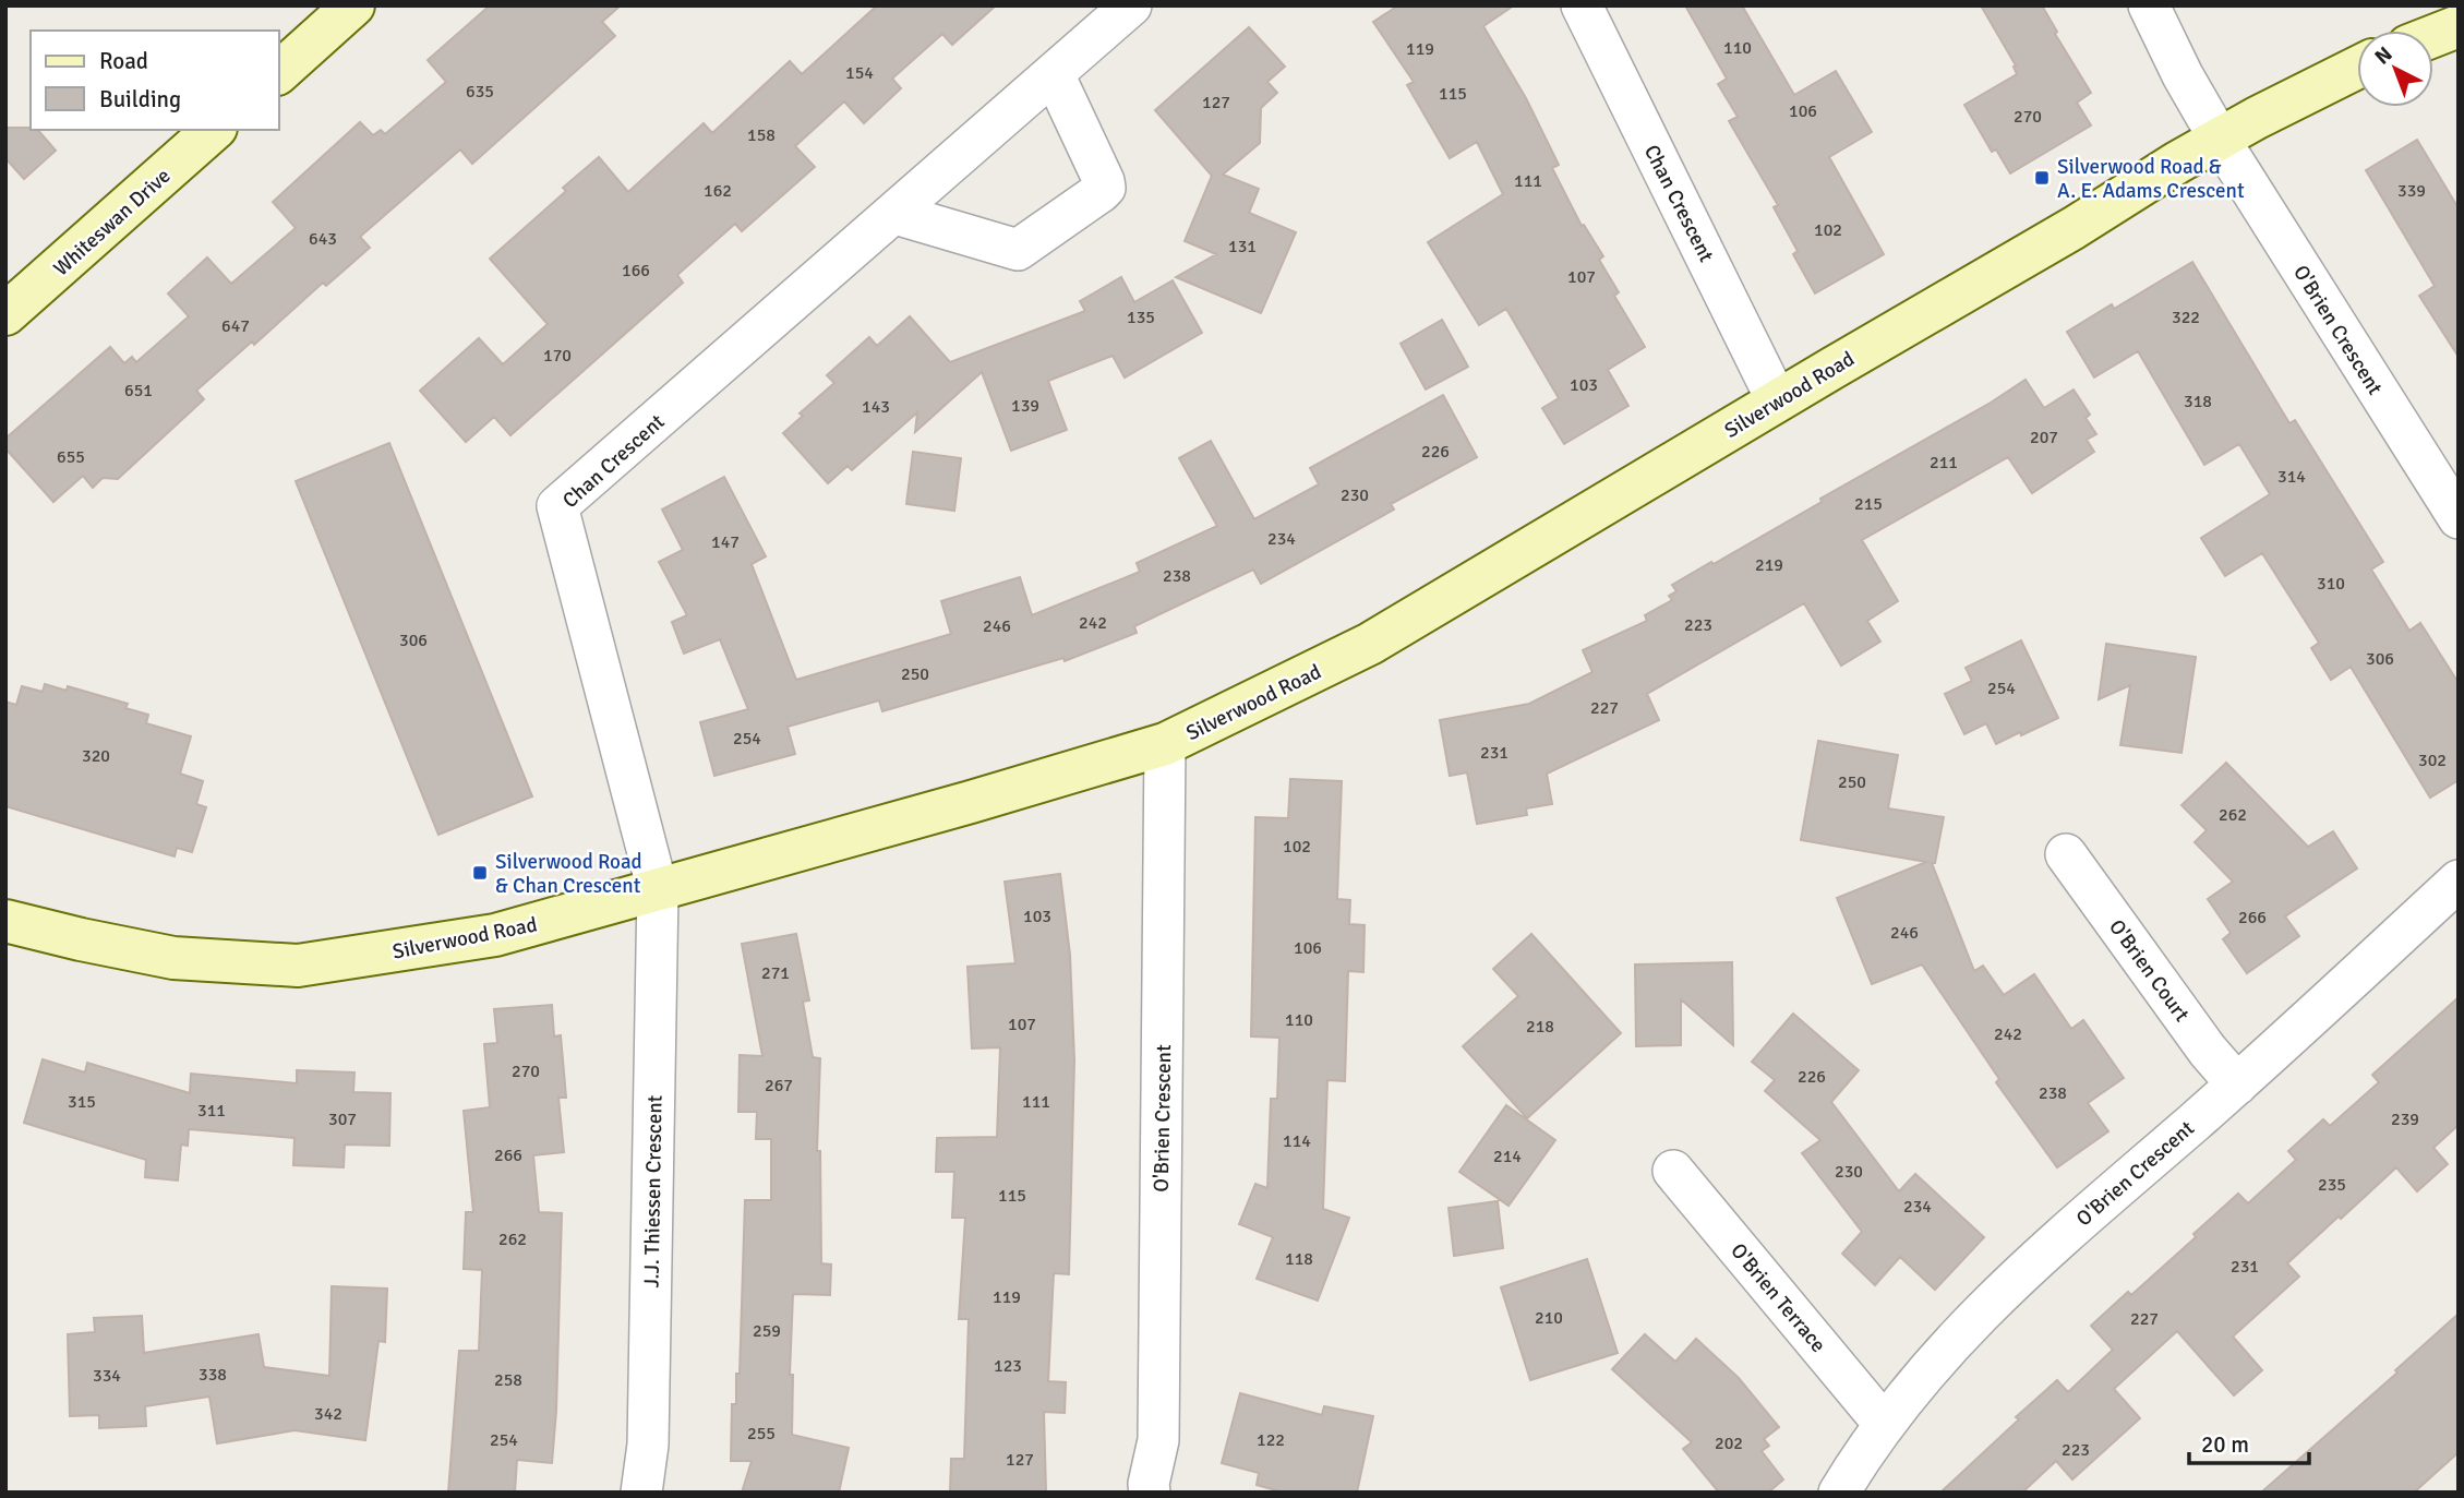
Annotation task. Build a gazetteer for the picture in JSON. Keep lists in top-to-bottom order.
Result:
{
  "streets": {
    "street": [
      "Chan Crescent",
      "Whiteswan Drive",
      "O'Brien Crescent",
      "Silverwood Road",
      "O'Brien Court",
      "J.J. Thiessen Crescent",
      "O'Brien Terrace"
    ]
  },
  "crossings": [
    ["Chan Crescent", "Silverwood Road"],
    ["Chan Crescent", "J.J. Thiessen Crescent"],
    ["O'Brien Crescent", "Silverwood Road"],
    ["O'Brien Crescent", "O'Brien Court"],
    ["O'Brien Crescent", "O'Brien Terrace"],
    ["Silverwood Road", "J.J. Thiessen Crescent"]
  ],
  "places": {
    "transit": ["Silverwood Road & A. E. Adams Crescent", "Silverwood Road & Chan Crescent"]
  },
  "house_numbers": [
    "110",
    "119",
    "154",
    "635",
    "115",
    "127",
    "106",
    "270",
    "158",
    "111",
    "162",
    "339",
    "102",
    "643",
    "131",
    "166",
    "107",
    "135",
    "322",
    "647",
    "170",
    "103",
    "651",
    "318",
    "139",
    "143",
    "207",
    "226",
    "655",
    "211",
    "314",
    "230",
    "215",
    "234",
    "147",
    "219",
    "238",
    "310",
    "242",
    "223",
    "246",
    "306",
    "306",
    "250",
    "254",
    "227",
    "254",
    "231",
    "320",
    "302",
    "250",
    "262",
    "102",
    "103",
    "266",
    "246",
    "106",
    "271",
    "110",
    "107",
    "218",
    "242",
    "270",
    "226",
    "267",
    "238",
    "315",
    "111",
    "311",
    "307",
    "239",
    "114",
    "266",
    "214",
    "230",
    "235",
    "115",
    "234",
    "262",
    "118",
    "231",
    "119",
    "210",
    "227",
    "259",
    "123",
    "338",
    "334",
    "258",
    "342",
    "255",
    "254",
    "122",
    "202",
    "223",
    "127"
  ],
  "legend": ["Road", "Building"],
  "scale_bar": "20 m",
  "north": "top left"
}
